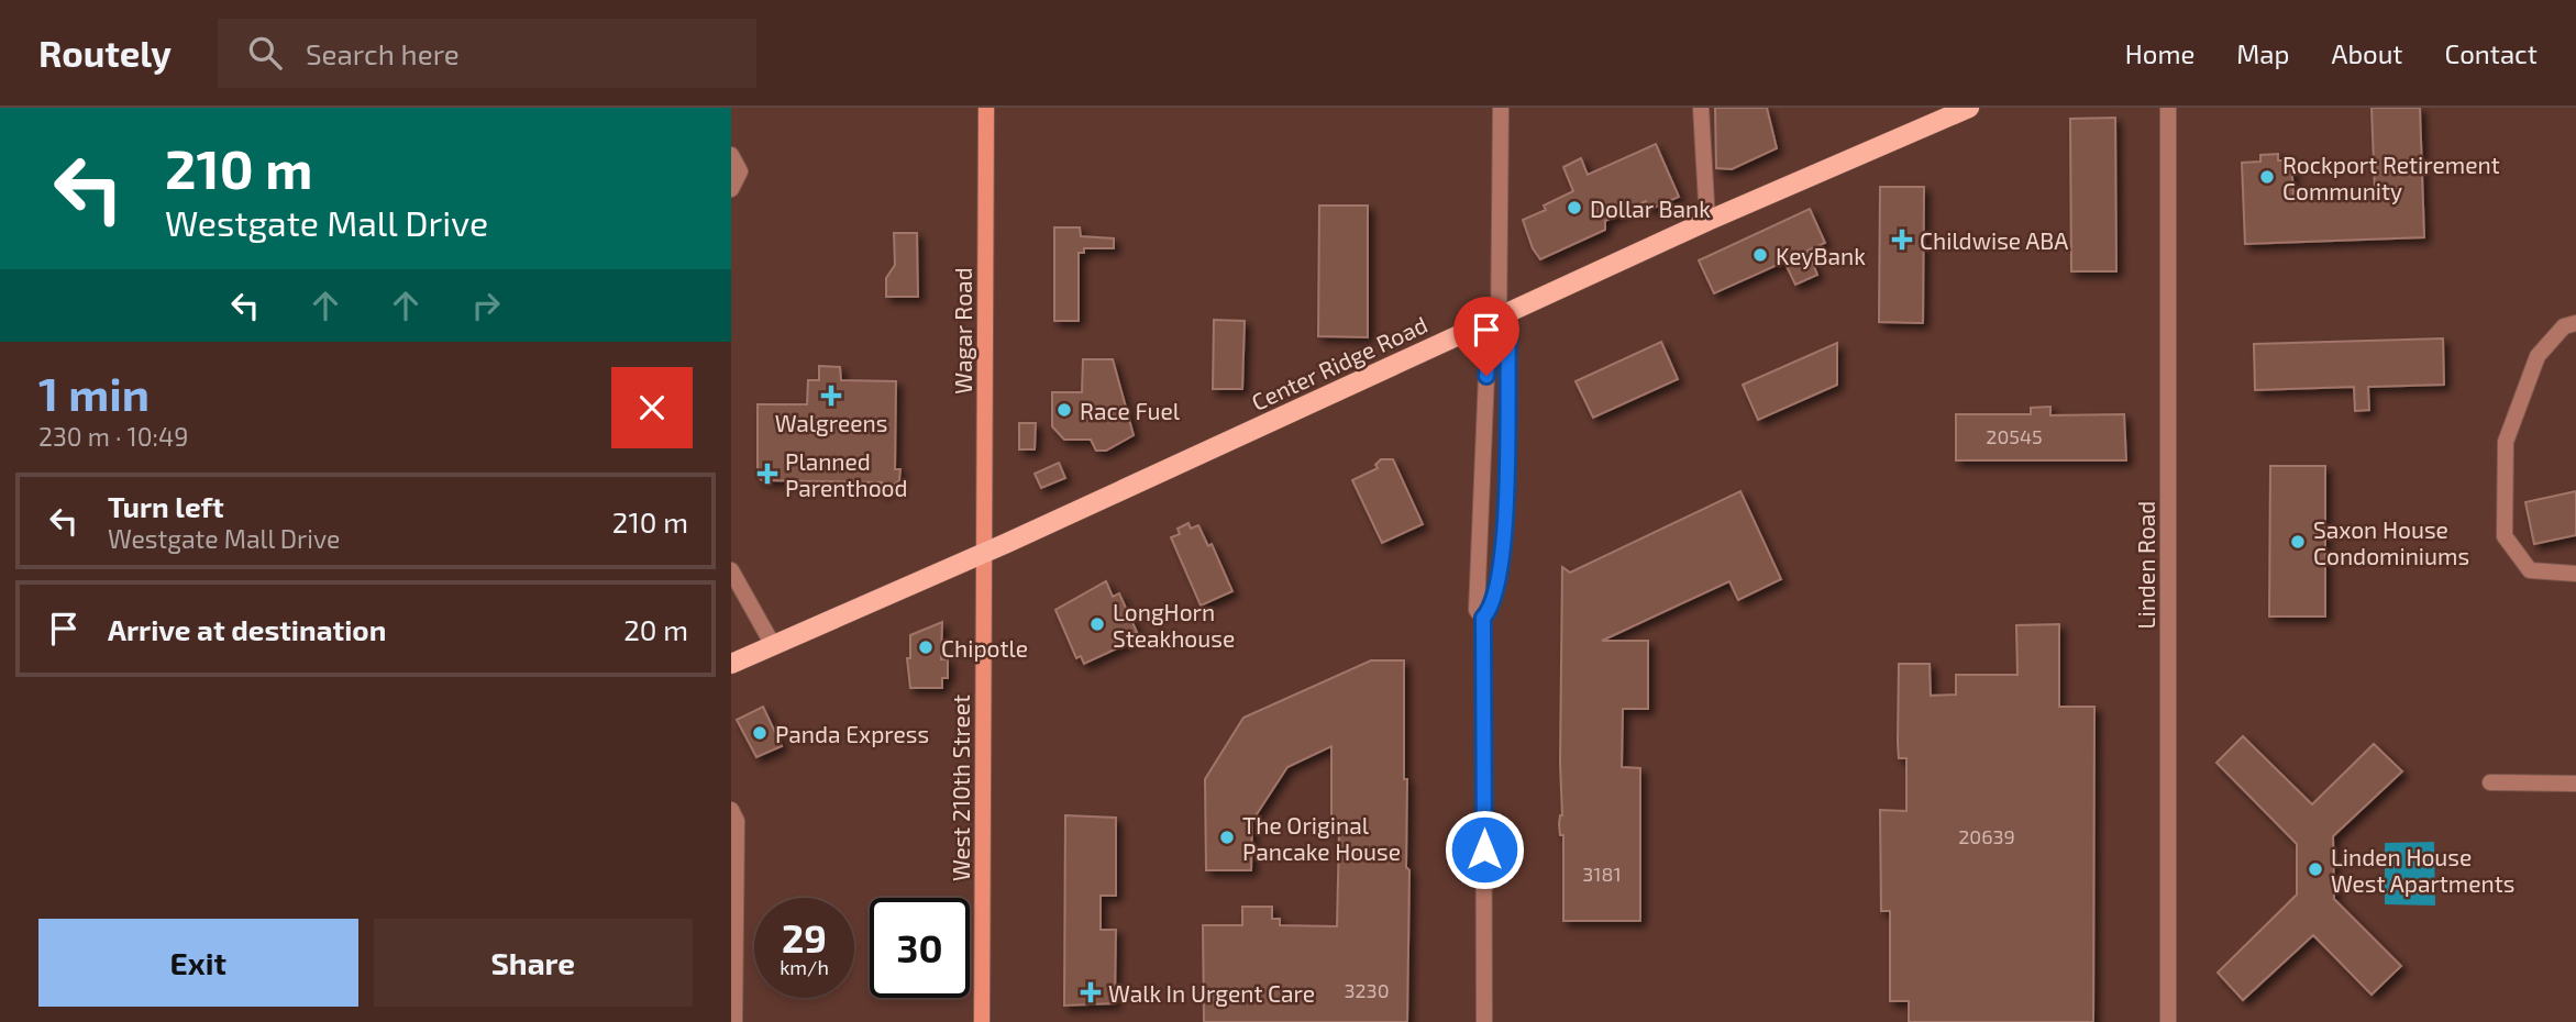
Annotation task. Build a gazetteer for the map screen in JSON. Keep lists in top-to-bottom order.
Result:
{
  "streets": {
    "main road": ["Center Ridge Road"],
    "street": ["Wagar Road", "Linden Road", "West 210th Street"]
  },
  "crossings": [
    ["Wagar Road", "Center Ridge Road"],
    ["Wagar Road", "West 210th Street"],
    ["Center Ridge Road", "West 210th Street"]
  ],
  "places": {
    "other": [
      "Rockport Retirement Community",
      "Dollar Bank",
      "KeyBank",
      "Race Fuel",
      "Saxon House Condominiums",
      "LongHorn Steakhouse",
      "Chipotle",
      "Panda Express",
      "The Original Pancake House",
      "Linden House West Apartments"
    ],
    "health": [
      "Childwise ABA",
      "Walgreens",
      "Planned Parenthood",
      "Walk In Urgent Care"
    ]
  },
  "house_numbers": [
    "20545",
    "20639",
    "3181",
    "3230"
  ],
  "page": {
    "header": "Routely",
    "search": "Search here",
    "nav": [
      "Home",
      "Map",
      "About",
      "Contact"
    ],
    "turn": ["210 m", "Westgate Mall Drive"],
    "heading": ["1 min", "230 m · 10:49"],
    "list": [
      {
        "name": "Turn left",
        "note": "Westgate Mall Drive",
        "value": "210 m"
      },
      {
        "name": "Arrive at destination",
        "value": "20 m"
      }
    ],
    "speed": "29 km/h",
    "limit": "30",
    "buttons": ["Exit", "Share"]
  }
}
